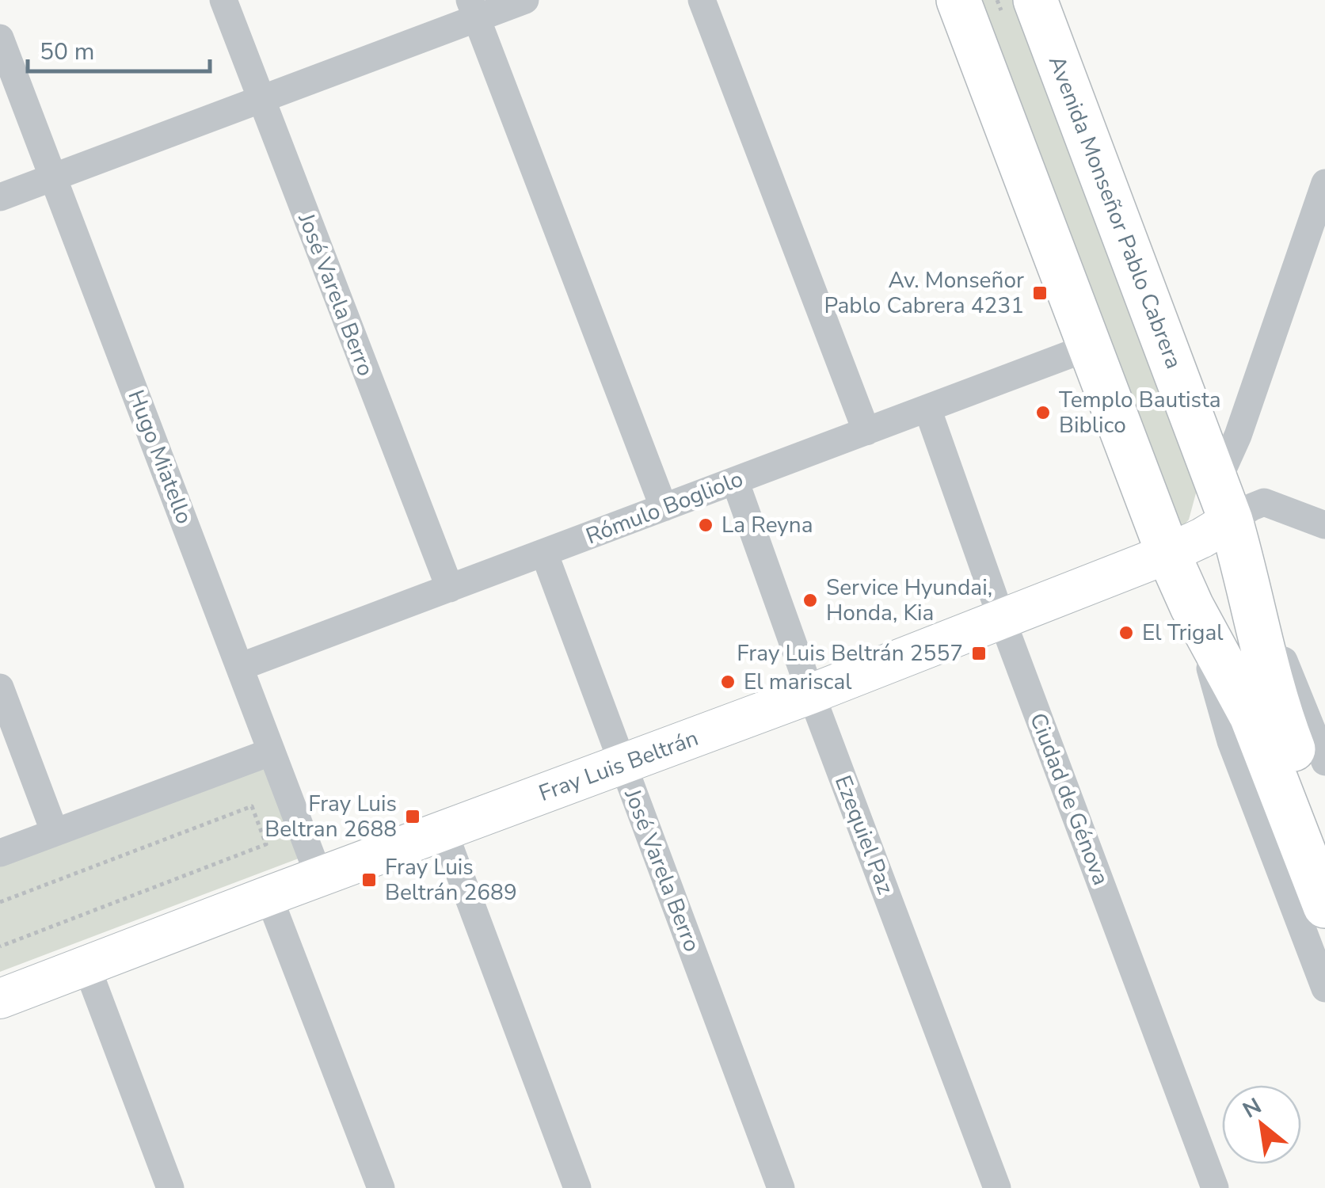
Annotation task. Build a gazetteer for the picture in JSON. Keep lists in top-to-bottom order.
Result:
{
  "streets": {
    "main road": ["Avenida Monseñor Pablo Cabrera", "Fray Luis Beltrán"],
    "street": [
      "José Varela Berro",
      "Hugo Miatello",
      "Rómulo Bogliolo",
      "Ciudad de Génova",
      "Ezequiel Paz"
    ]
  },
  "crossings": [
    ["Avenida Monseñor Pablo Cabrera", "Fray Luis Beltrán"],
    ["José Varela Berro", "Rómulo Bogliolo"],
    ["José Varela Berro", "Fray Luis Beltrán"],
    ["Hugo Miatello", "Rómulo Bogliolo"],
    ["Hugo Miatello", "Fray Luis Beltrán"],
    ["Rómulo Bogliolo", "Ciudad de Génova"],
    ["Rómulo Bogliolo", "Ezequiel Paz"],
    ["Fray Luis Beltrán", "Ciudad de Génova"],
    ["Fray Luis Beltrán", "Ezequiel Paz"]
  ],
  "places": {
    "transit": [
      "Av. Monseñor Pablo Cabrera 4231",
      "Fray Luis Beltrán 2557",
      "Fray Luis Beltran 2688",
      "Fray Luis Beltrán 2689"
    ],
    "other": [
      "Templo Bautista Biblico",
      "La Reyna",
      "Service Hyundai, Honda, Kia",
      "El Trigal",
      "El mariscal"
    ]
  },
  "scale_bar": "50 m",
  "north": "top left"
}
